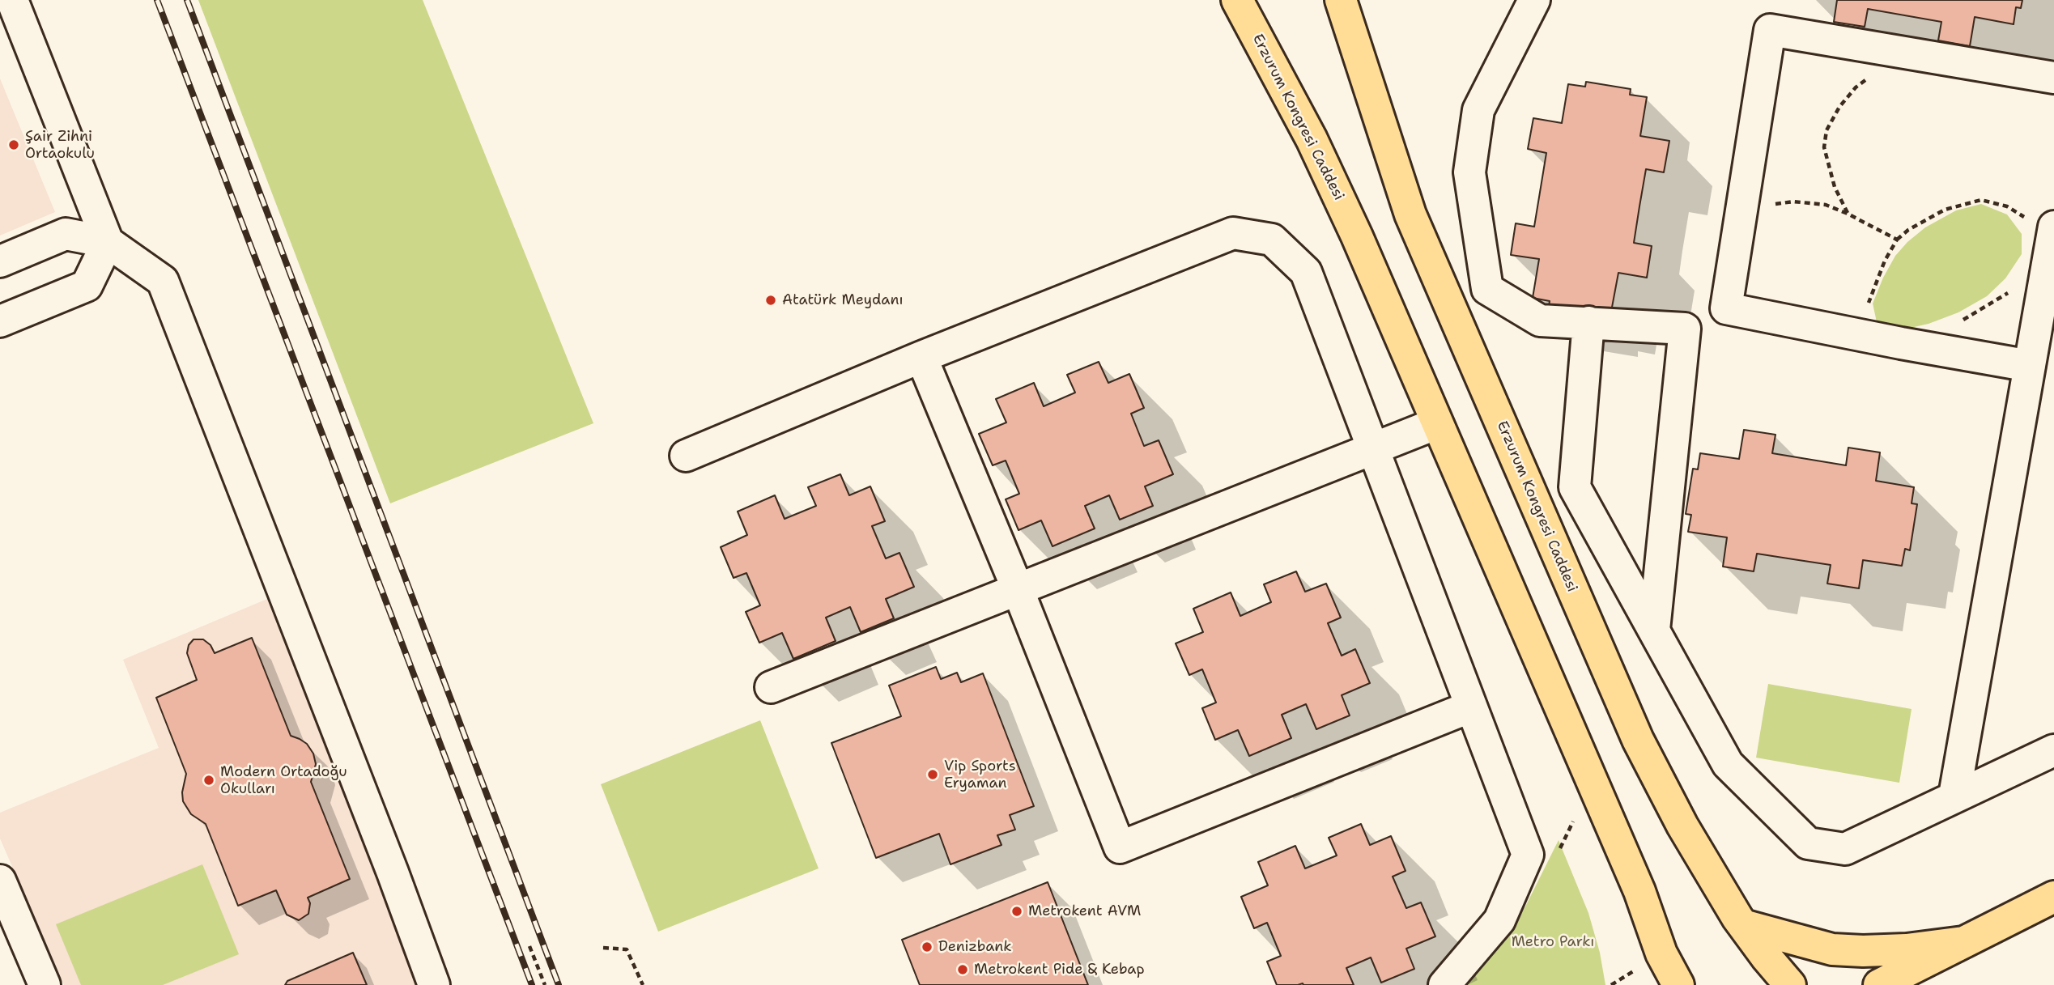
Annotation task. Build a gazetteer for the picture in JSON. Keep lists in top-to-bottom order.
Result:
{
  "streets": {
    "main road": ["Erzurum Kongresi Caddesi"]
  },
  "parks": ["Metro Parkı"],
  "places": [
    "Şair Zihni Ortaokulu",
    "Atatürk Meydanı",
    "Vip Sports Eryaman",
    "Modern Ortadoğu Okulları",
    "Metrokent AVM",
    "Denizbank",
    "Metrokent Pide & Kebap"
  ]
}
